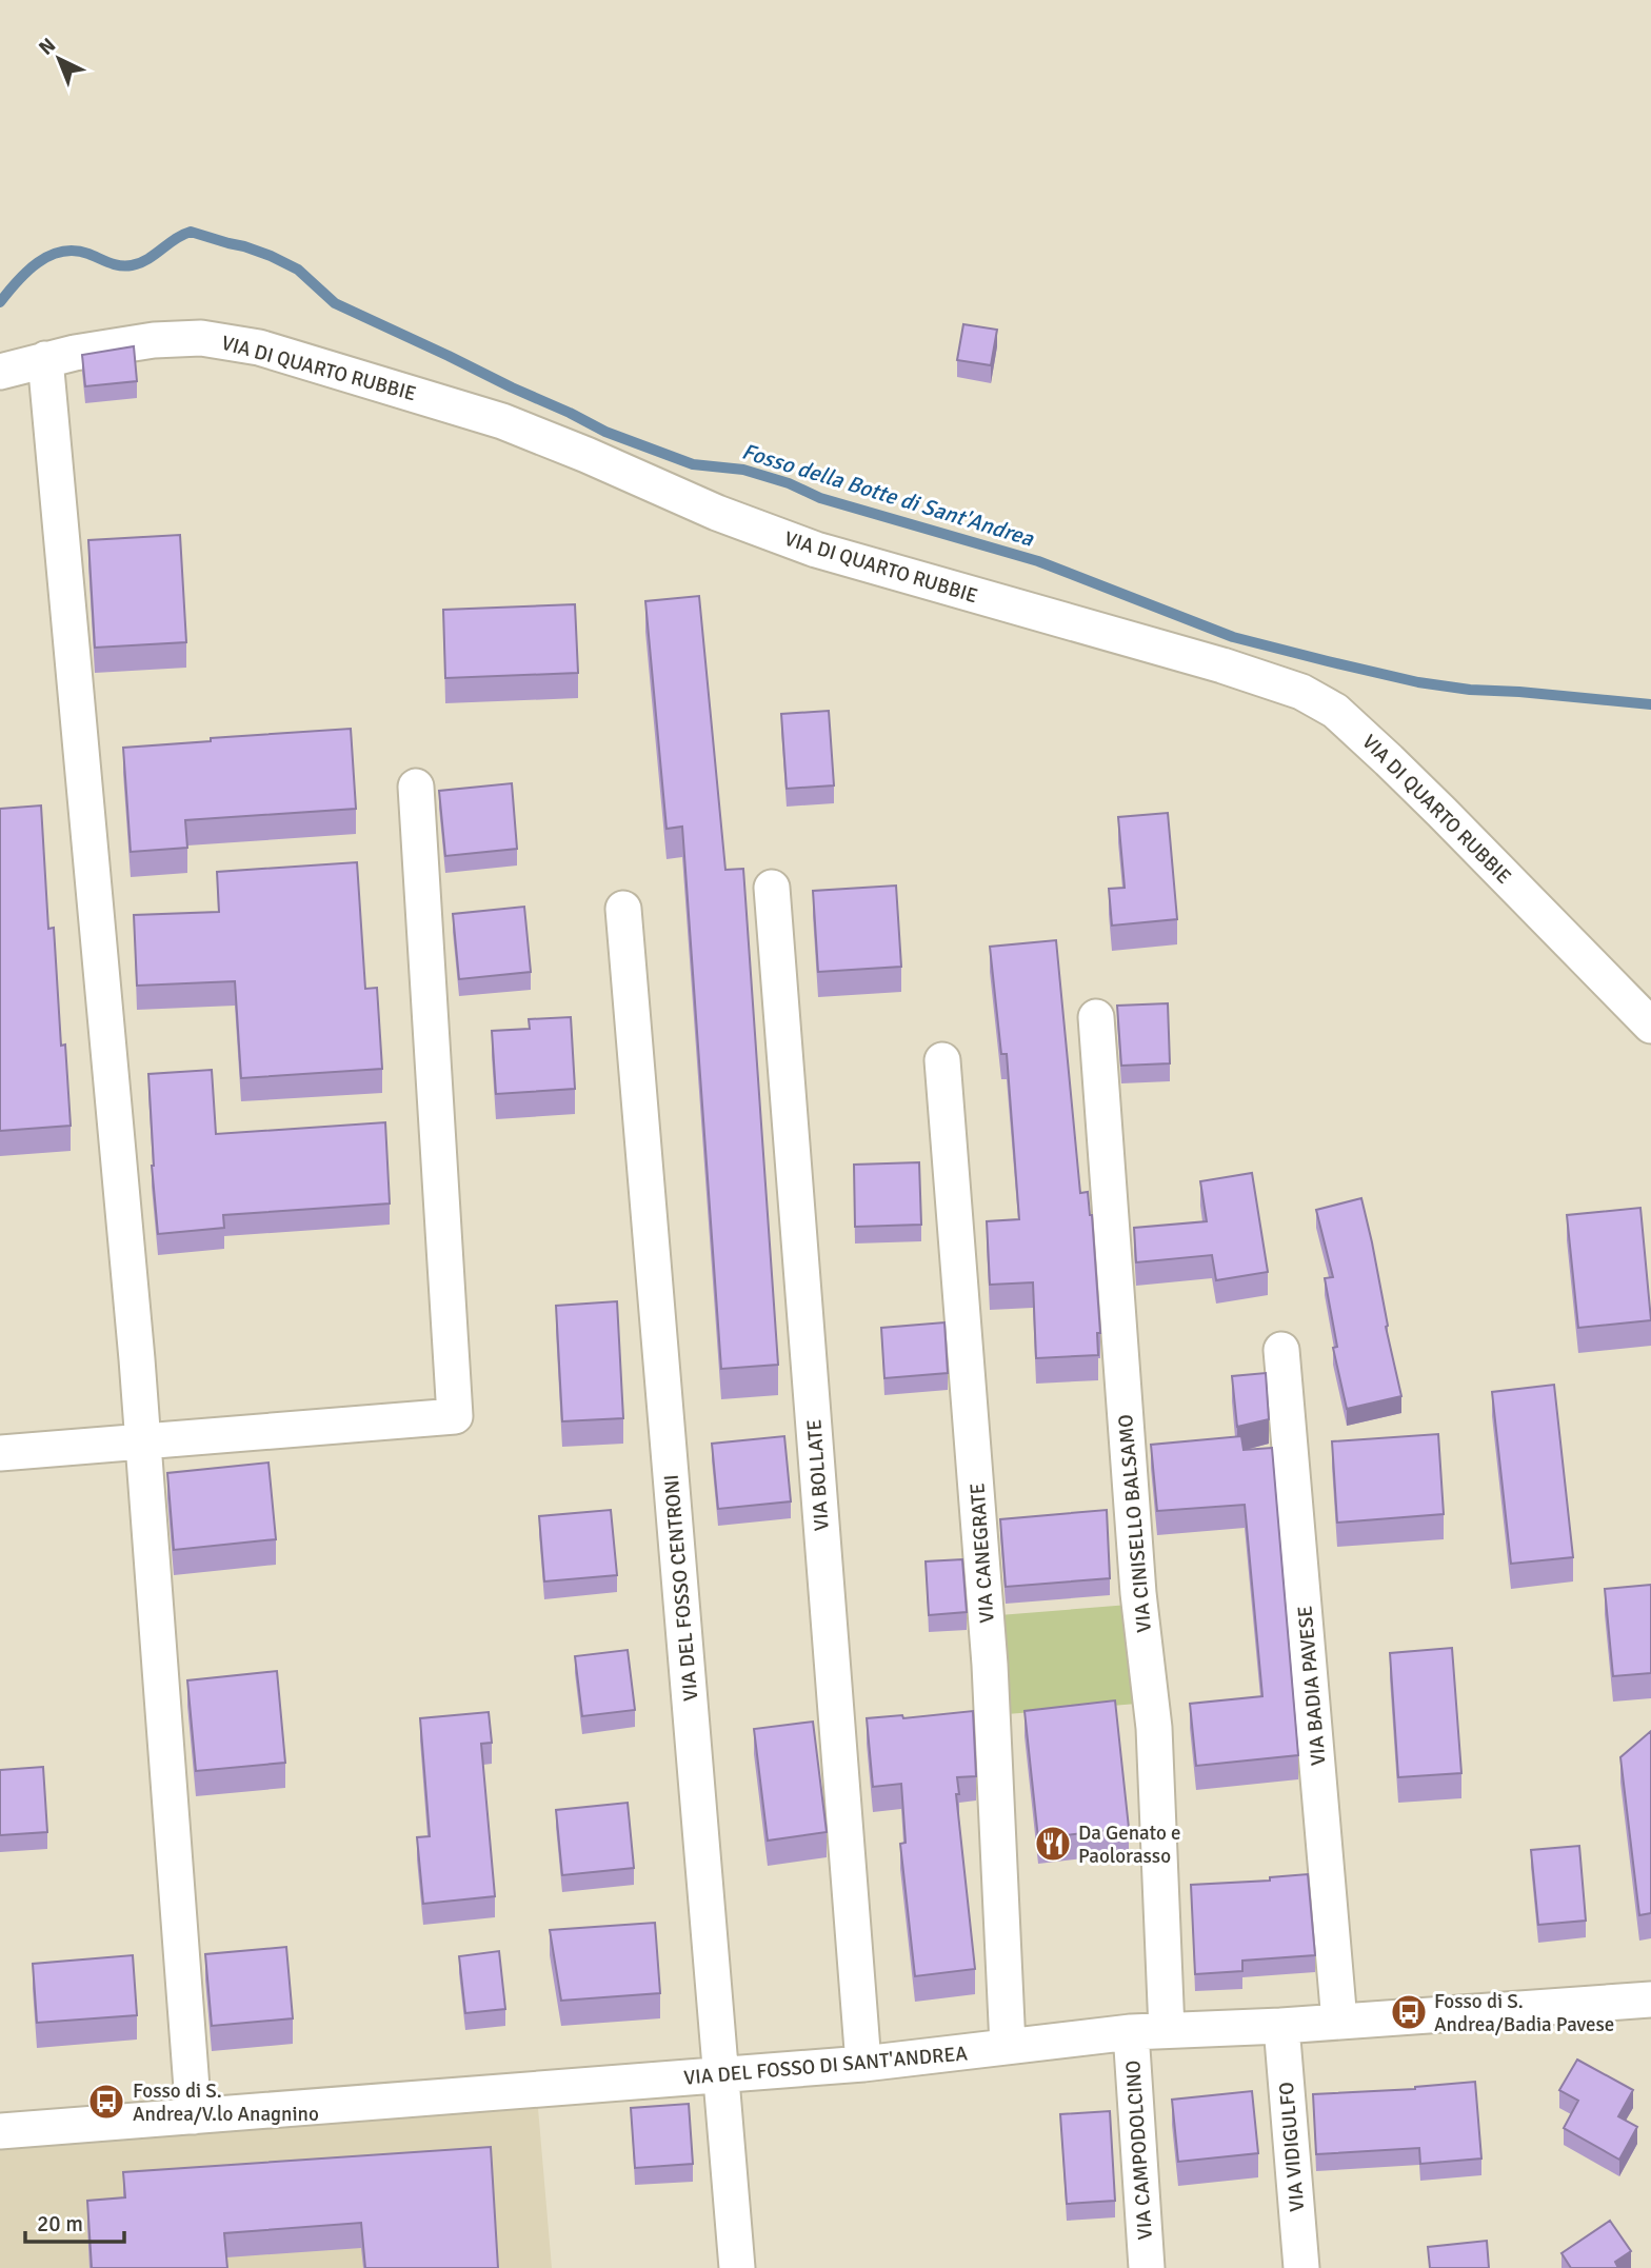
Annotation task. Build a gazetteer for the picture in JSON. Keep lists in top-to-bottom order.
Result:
{
  "streets": {
    "street": [
      "VIA DI QUARTO RUBBIE",
      "VIA BOLLATE",
      "VIA CINISELLO BALSAMO",
      "VIA CANEGRATE",
      "VIA DEL FOSSO CENTRONI",
      "VIA BADIA PAVESE",
      "VIA DEL FOSSO DI SANT'ANDREA",
      "VIA VIDIGULFO",
      "VIA CAMPODOLCINO"
    ]
  },
  "crossings": [
    ["VIA BOLLATE", "VIA DEL FOSSO DI SANT'ANDREA"],
    ["VIA CINISELLO BALSAMO", "VIA DEL FOSSO DI SANT'ANDREA"],
    ["VIA CANEGRATE", "VIA DEL FOSSO DI SANT'ANDREA"],
    ["VIA DEL FOSSO CENTRONI", "VIA DEL FOSSO DI SANT'ANDREA"],
    ["VIA BADIA PAVESE", "VIA DEL FOSSO DI SANT'ANDREA"],
    ["VIA DEL FOSSO DI SANT'ANDREA", "VIA VIDIGULFO"],
    ["VIA DEL FOSSO DI SANT'ANDREA", "VIA CAMPODOLCINO"]
  ],
  "water": ["Fosso della Botte di Sant'Andrea"],
  "places": {
    "restaurant": ["Da Genato e Paolorasso"],
    "bus stop": ["Fosso di S. Andrea/Badia Pavese", "Fosso di S. Andrea/V.lo Anagnino"]
  },
  "scale_bar": "20 m",
  "north": "top left"
}
